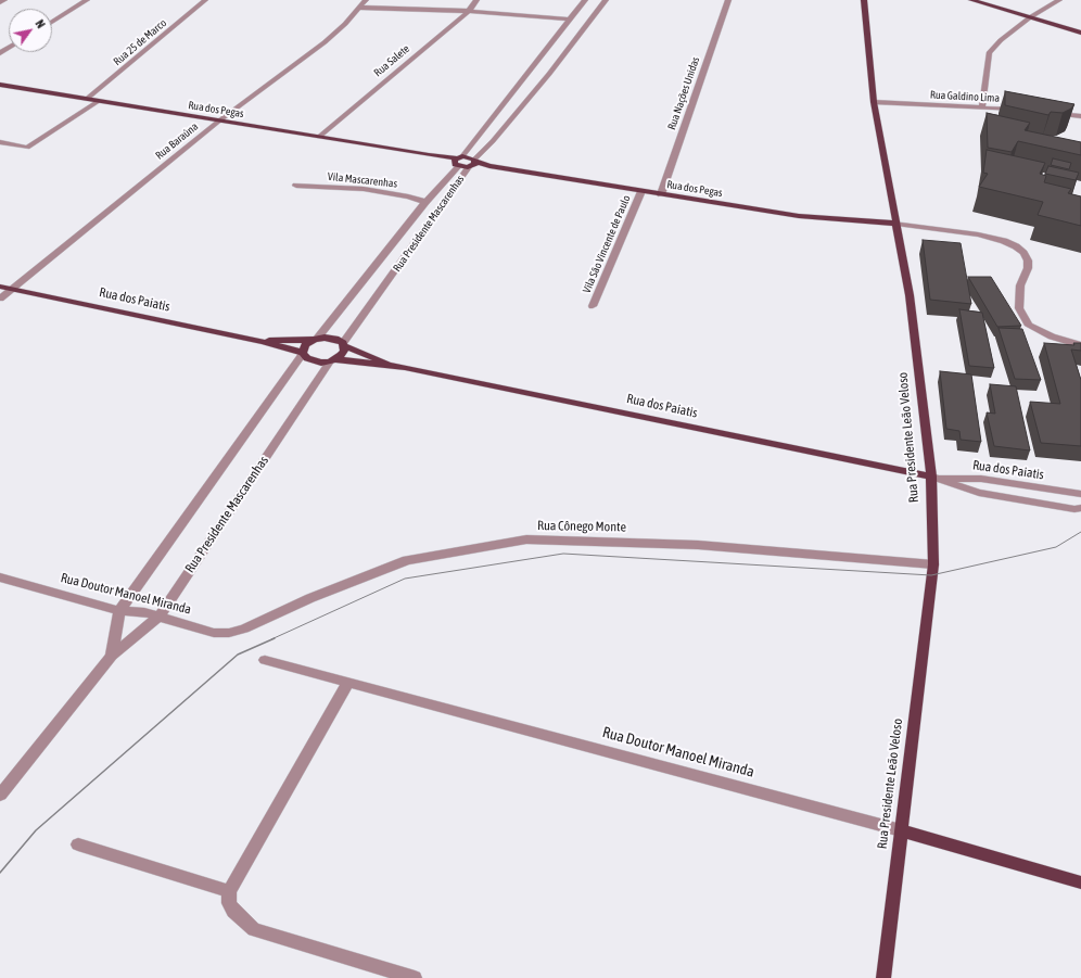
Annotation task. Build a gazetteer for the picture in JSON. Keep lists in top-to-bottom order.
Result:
{
  "streets": {
    "main road": [
      "Rua dos Pegas",
      "Rua dos Paiatis",
      "Rua Presidente Leão Veloso",
      "Rua Doutor Manoel Miranda"
    ],
    "street": [
      "Rua 25 de Marco",
      "Rua Salete",
      "Rua Nações Unidas",
      "Rua Galdino Lima",
      "Rua Baraúna",
      "Vila Mascarenhas",
      "Rua Presidente Mascarenhas",
      "Vila São Vincente de Paulo",
      "Rua Cônego Monte"
    ]
  },
  "crossings": [
    ["Rua 25 de Marco", "Rua dos Pegas"],
    ["Rua Salete", "Rua dos Pegas"],
    ["Rua Nações Unidas", "Rua dos Pegas"],
    ["Rua Galdino Lima", "Rua Presidente Leão Veloso"],
    ["Rua dos Pegas", "Rua Baraúna"],
    ["Rua dos Pegas", "Rua Presidente Mascarenhas"],
    ["Rua dos Pegas", "Vila São Vincente de Paulo"],
    ["Rua dos Pegas", "Rua Presidente Leão Veloso"],
    ["Rua Baraúna", "Rua dos Paiatis"],
    ["Vila Mascarenhas", "Rua Presidente Mascarenhas"],
    ["Rua Presidente Mascarenhas", "Rua dos Paiatis"],
    ["Rua Presidente Mascarenhas", "Rua Doutor Manoel Miranda"],
    ["Rua dos Paiatis", "Rua Presidente Leão Veloso"],
    ["Rua Presidente Leão Veloso", "Rua Cônego Monte"],
    ["Rua Presidente Leão Veloso", "Rua Doutor Manoel Miranda"],
    ["Rua Cônego Monte", "Rua Doutor Manoel Miranda"]
  ],
  "north": "top right"
}
